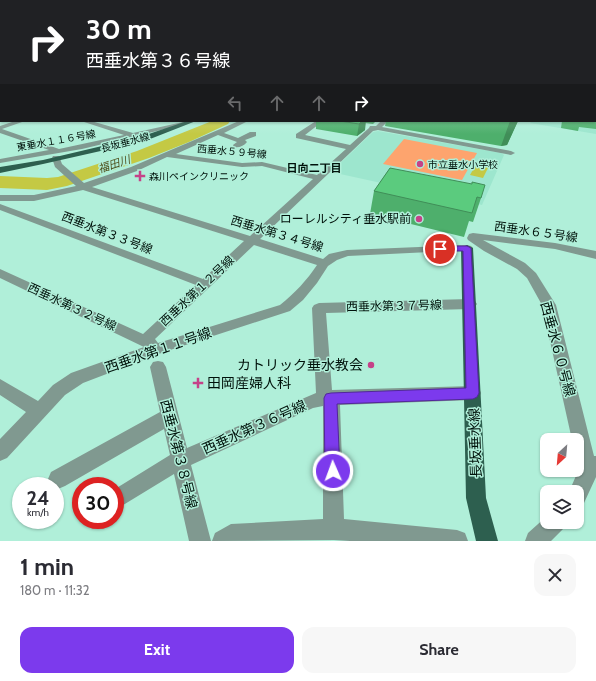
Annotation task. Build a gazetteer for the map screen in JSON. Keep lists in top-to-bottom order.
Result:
{
  "streets": {
    "main road": ["長坂垂水線"],
    "street": [
      "東垂水１１６号線",
      "西垂水５９号線",
      "西垂水６５号線",
      "西垂水第３３号線",
      "西垂水第３４号線",
      "西垂水第１２号線",
      "西垂水第３７号線",
      "西垂水第３２号線",
      "西垂水６０号線",
      "西垂水第１１号線",
      "西垂水第３６号線",
      "西垂水第３８号線"
    ]
  },
  "crossings": [
    ["東垂水１１６号線", "長坂垂水線"],
    ["長坂垂水線", "西垂水６５号線"],
    ["長坂垂水線", "西垂水第３４号線"],
    ["長坂垂水線", "西垂水第３７号線"],
    ["長坂垂水線", "西垂水６０号線"],
    ["長坂垂水線", "西垂水第３６号線"],
    ["西垂水５９号線", "西垂水第１２号線"],
    ["西垂水６５号線", "西垂水第３４号線"],
    ["西垂水６５号線", "西垂水６０号線"],
    ["西垂水第３３号線", "西垂水第１２号線"],
    ["西垂水第３４号線", "西垂水第１２号線"],
    ["西垂水第３４号線", "西垂水６０号線"],
    ["西垂水第３４号線", "西垂水第１１号線"],
    ["西垂水第１２号線", "西垂水第３２号線"],
    ["西垂水第３７号線", "西垂水第３６号線"],
    ["西垂水第３２号線", "西垂水第１１号線"],
    ["西垂水第３６号線", "西垂水第３８号線"]
  ],
  "districts": ["日向二丁目"],
  "water": ["福田川"],
  "places": {
    "other": ["市立垂水小学校", "ローレルシティ垂水駅前", "カトリック垂水教会"],
    "health": ["森川ペインクリニック", "田岡産婦人科"]
  },
  "north": "bottom left",
  "page": {
    "turn": ["30 m", "西垂水第３６号線"],
    "speed": "24 km/h",
    "limit": "30",
    "heading": ["1 min", "180 m · 11:32"],
    "buttons": ["Exit", "Share"]
  }
}
